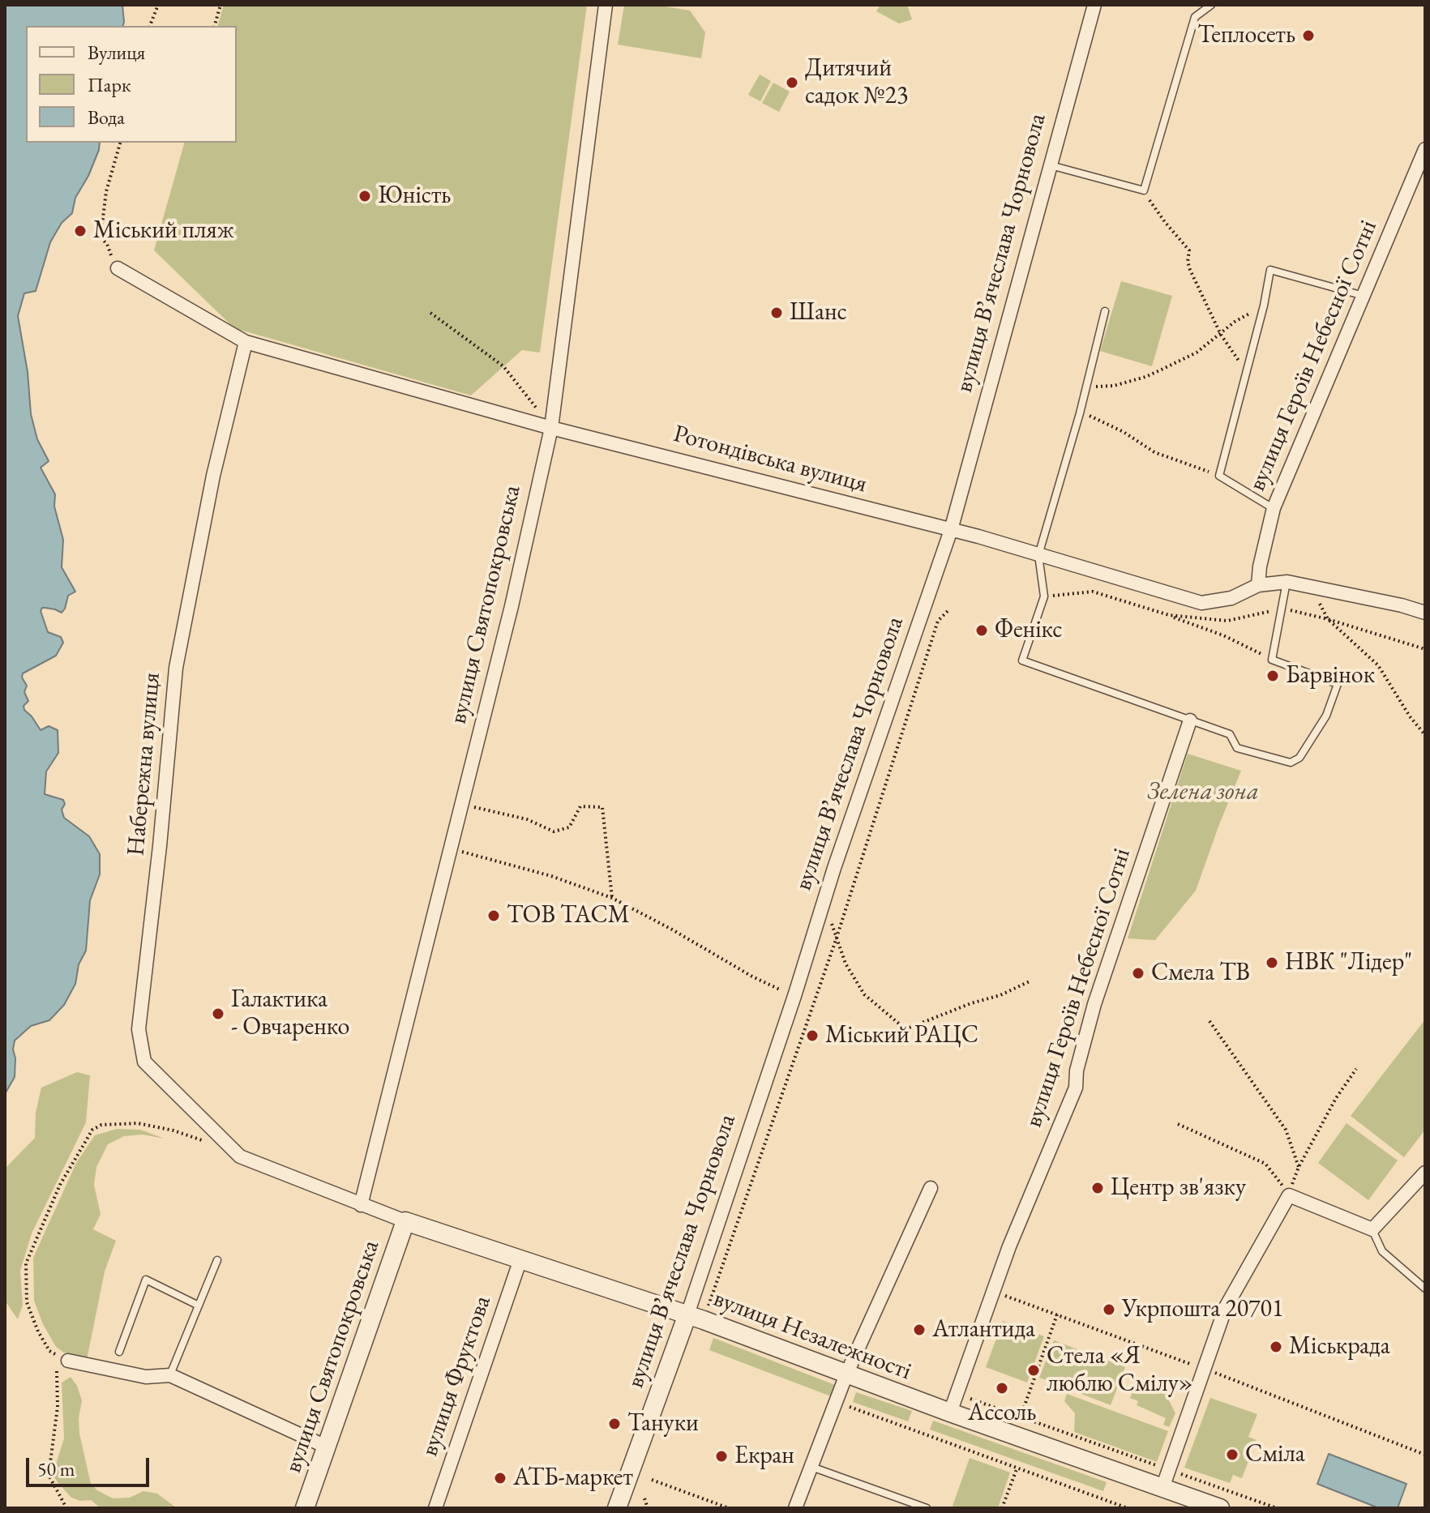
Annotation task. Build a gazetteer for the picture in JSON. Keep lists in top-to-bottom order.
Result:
{
  "streets": {
    "street": [
      "вулиця Вʼячеслава Чорновола",
      "вулиця Героїв Небесної Сотні",
      "Ротондівська вулиця",
      "вулиця Святопокровська",
      "Набережна вулиця",
      "вулиця Незалежності",
      "вулиця Фруктова"
    ]
  },
  "crossings": [
    ["вулиця Вʼячеслава Чорновола", "Ротондівська вулиця"],
    ["вулиця Вʼячеслава Чорновола", "вулиця Незалежності"],
    ["вулиця Героїв Небесної Сотні", "Ротондівська вулиця"],
    ["вулиця Героїв Небесної Сотні", "вулиця Незалежності"],
    ["Ротондівська вулиця", "вулиця Святопокровська"],
    ["Ротондівська вулиця", "Набережна вулиця"],
    ["вулиця Святопокровська", "вулиця Незалежності"],
    ["Набережна вулиця", "вулиця Незалежності"],
    ["вулиця Незалежності", "вулиця Фруктова"]
  ],
  "parks": ["Зелена зона"],
  "places": [
    "Теплосеть",
    "Дитячий садок №23",
    "Юність",
    "Міський пляж",
    "Шанс",
    "Фенікс",
    "Барвінок",
    "ТОВ ТАСМ",
    "НВК \"Лідер\"",
    "Смела ТВ",
    "Галактика - Овчаренко",
    "Міський РАЦС",
    "Центр зв'язку",
    "Укрпошта 20701",
    "Атлантида",
    "Міськрада",
    "Стела «Я люблю Смілу»",
    "Ассоль",
    "Тануки",
    "Сміла",
    "Екран",
    "АТБ-маркет"
  ],
  "legend": ["Вулиця", "Парк", "Вода"],
  "scale_bar": "50 m"
}
